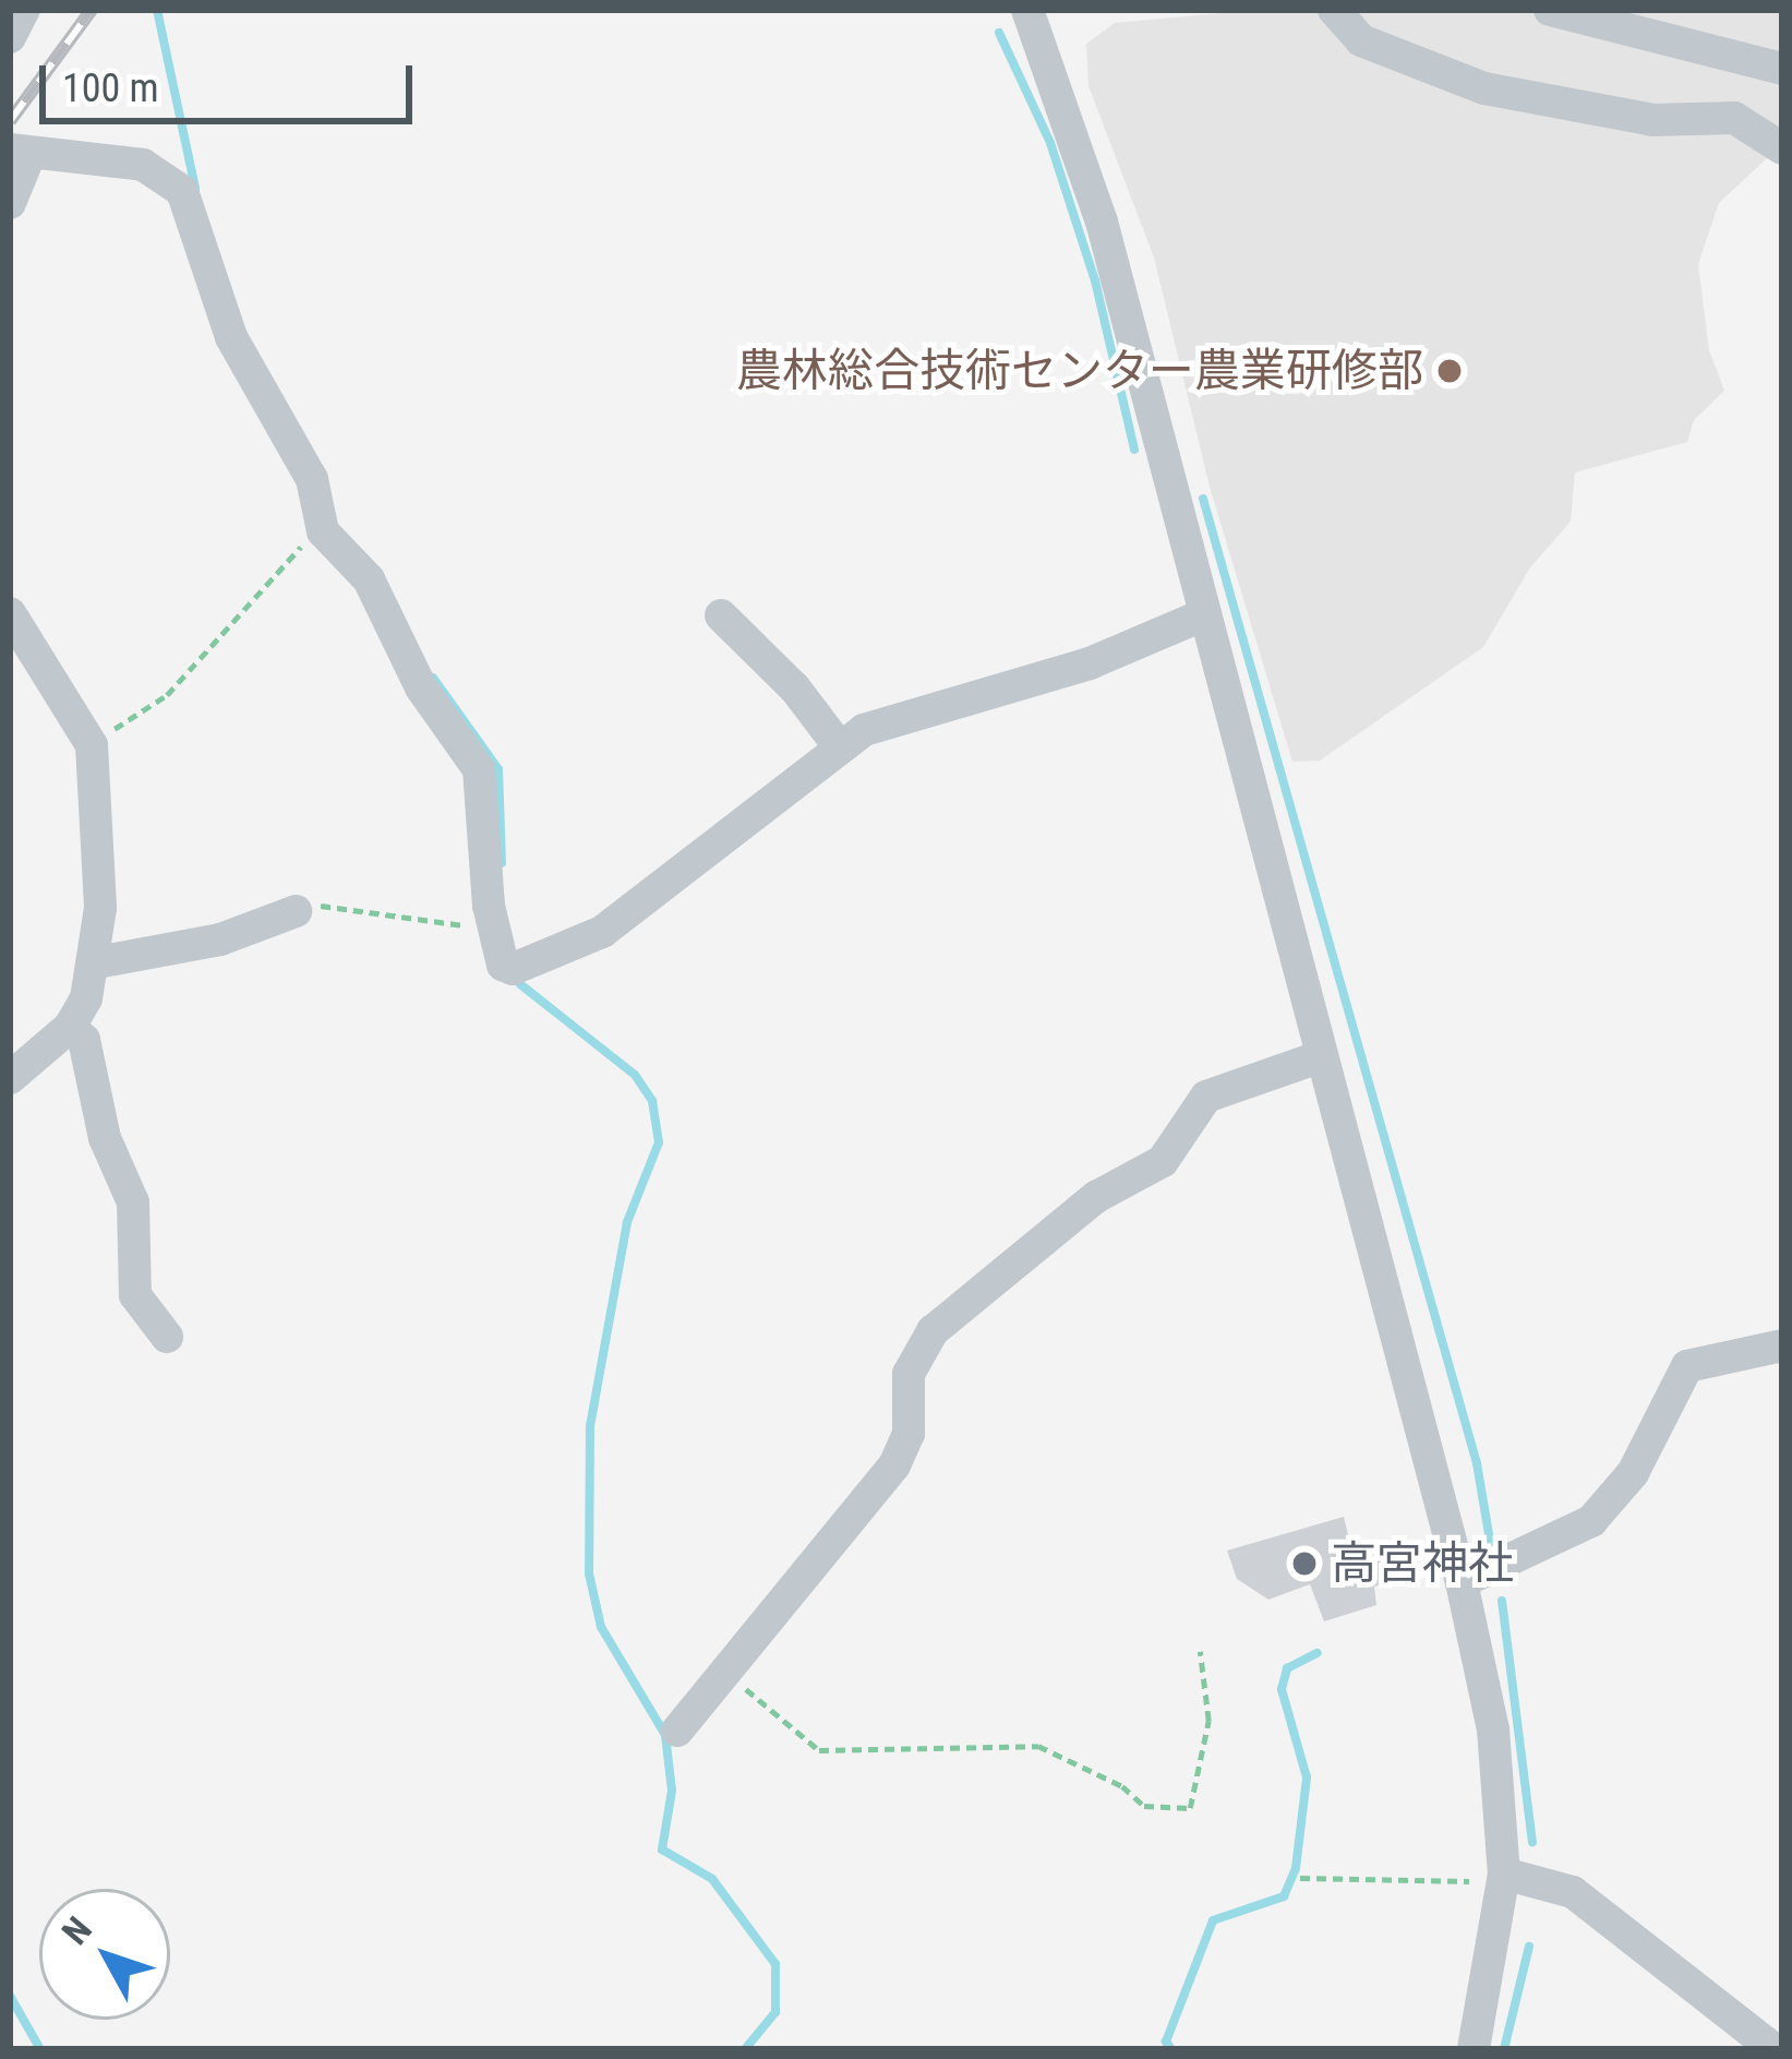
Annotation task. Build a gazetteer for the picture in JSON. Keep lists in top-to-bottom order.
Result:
{
  "places": ["農林総合技術センター農業研修部", "高宮神社"],
  "scale_bar": "100 m",
  "north": "top left"
}
